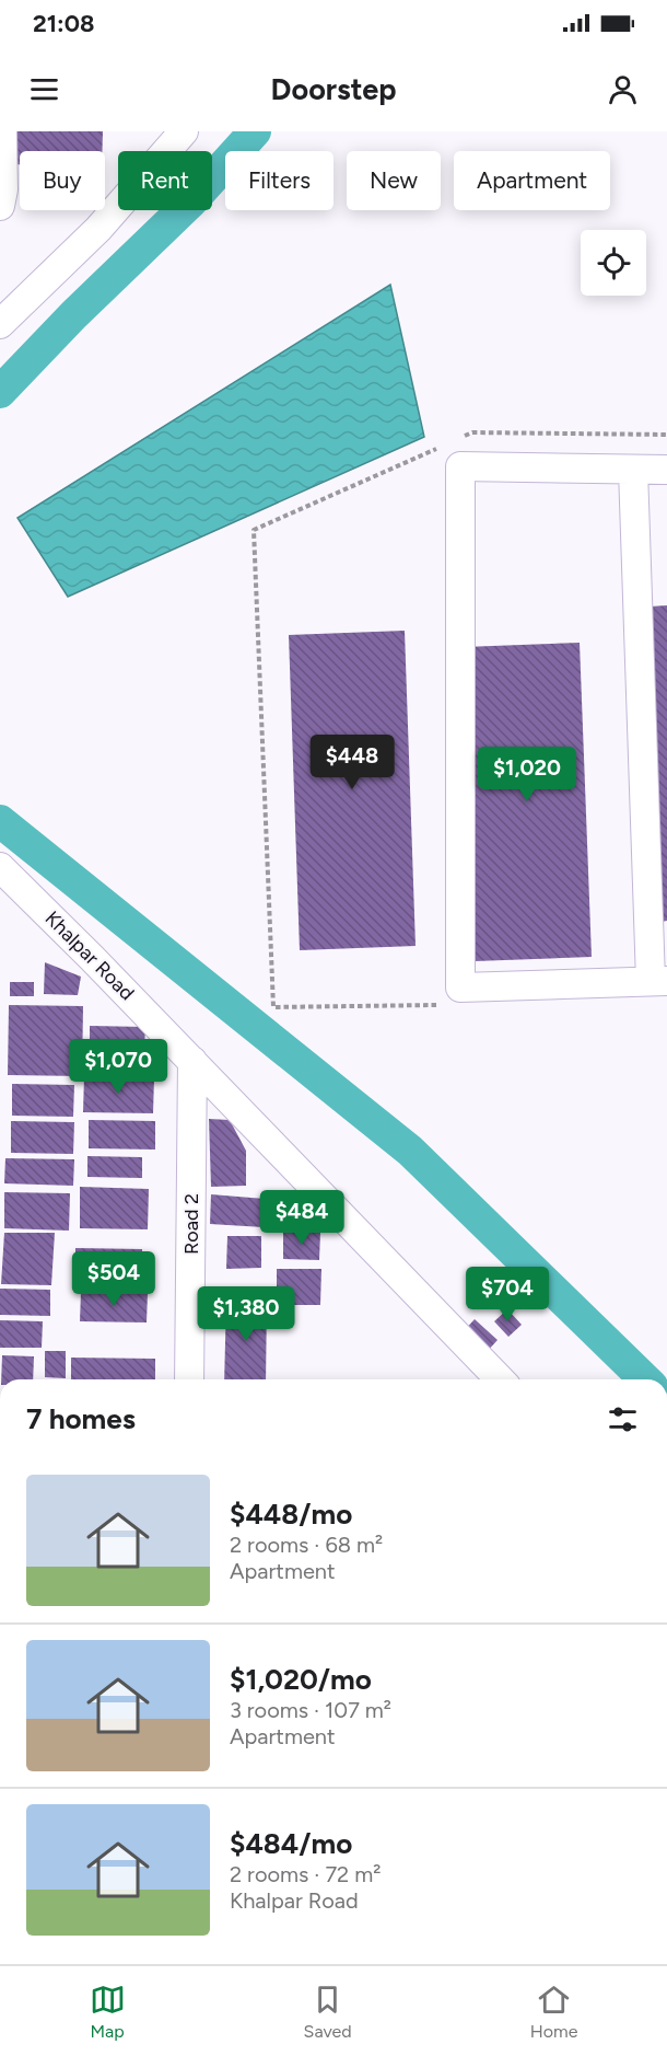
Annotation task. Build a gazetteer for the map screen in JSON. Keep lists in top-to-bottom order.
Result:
{
  "streets": {
    "street": ["Khalpar Road", "Road 2"]
  },
  "crossings": [
    ["Khalpar Road", "Road 2"]
  ],
  "page": {
    "status": "21:08",
    "header": "Doorstep",
    "chip": [
      "Buy",
      "Rent",
      "Filters",
      "New",
      "Apartment"
    ],
    "price": [
      "$448",
      "$1,020",
      "$1,070",
      "$484",
      "$504",
      "$704",
      "$1,380"
    ],
    "heading": "7 homes",
    "list": [
      {
        "name": "$448/mo",
        "note": "2 rooms · 68 m² · Apartment"
      },
      {
        "name": "$1,020/mo",
        "note": "3 rooms · 107 m² · Apartment"
      },
      {
        "name": "$484/mo",
        "note": "2 rooms · 72 m² · Khalpar Road"
      }
    ],
    "tabs": ["Map", "Saved", "Home"]
  }
}
